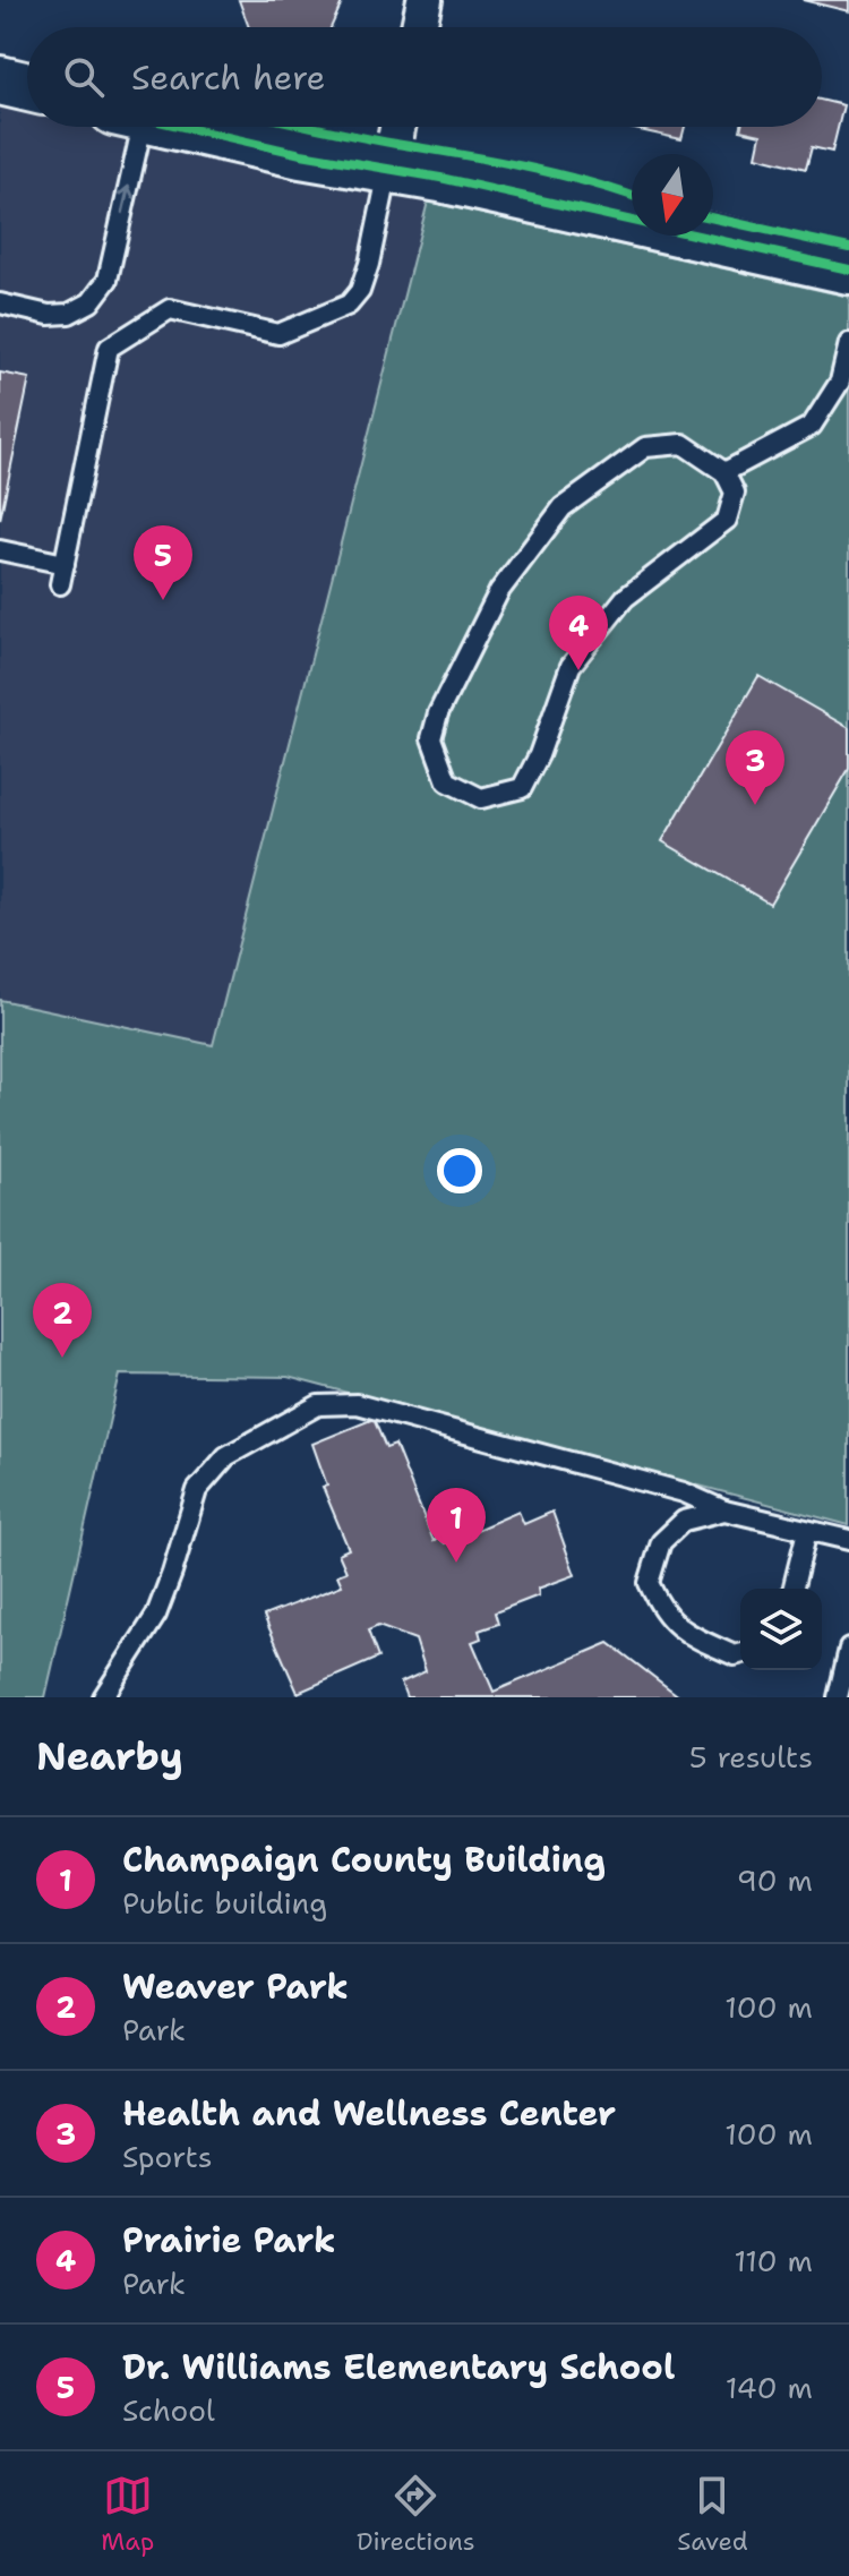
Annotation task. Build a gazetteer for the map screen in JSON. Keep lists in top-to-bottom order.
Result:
{
  "north": "bottom",
  "page": {
    "search": "Search here",
    "pins": [
      "5",
      "4",
      "3",
      "2",
      "1"
    ],
    "heading": ["Nearby", "5 results"],
    "list": [
      {
        "mark": "1",
        "name": "Champaign County Building",
        "note": "Public building",
        "value": "90 m"
      },
      {
        "mark": "2",
        "name": "Weaver Park",
        "note": "Park",
        "value": "100 m"
      },
      {
        "mark": "3",
        "name": "Health and Wellness Center",
        "note": "Sports",
        "value": "100 m"
      },
      {
        "mark": "4",
        "name": "Prairie Park",
        "note": "Park",
        "value": "110 m"
      },
      {
        "mark": "5",
        "name": "Dr. Williams Elementary School",
        "note": "School",
        "value": "140 m"
      }
    ],
    "nav": ["Map", "Directions", "Saved"]
  }
}
